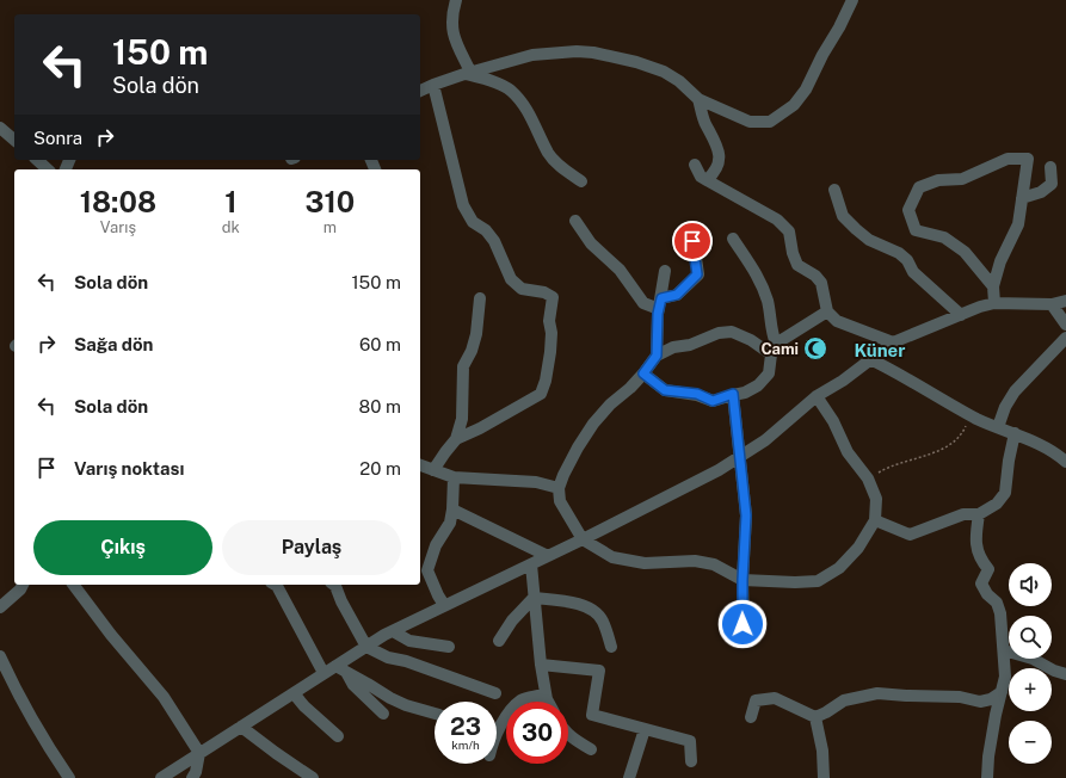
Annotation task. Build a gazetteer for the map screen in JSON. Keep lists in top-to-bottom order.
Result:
{
  "districts": ["Küner"],
  "places": {
    "mosque": ["Cami"]
  },
  "page": {
    "turn": ["150 m", "Sola dön"],
    "then": "Sonra",
    "eta": [
      "18:08",
      "Varış",
      "1",
      "dk",
      "310",
      "m"
    ],
    "list": [
      {
        "name": "Sola dön",
        "value": "150 m"
      },
      {
        "name": "Sağa dön",
        "value": "60 m"
      },
      {
        "name": "Sola dön",
        "value": "80 m"
      },
      {
        "name": "Varış noktası",
        "value": "20 m"
      }
    ],
    "buttons": ["Çıkış", "Paylaş"],
    "map_buttons": ["+", "−"],
    "speed": "23 km/h",
    "limit": "30"
  }
}
